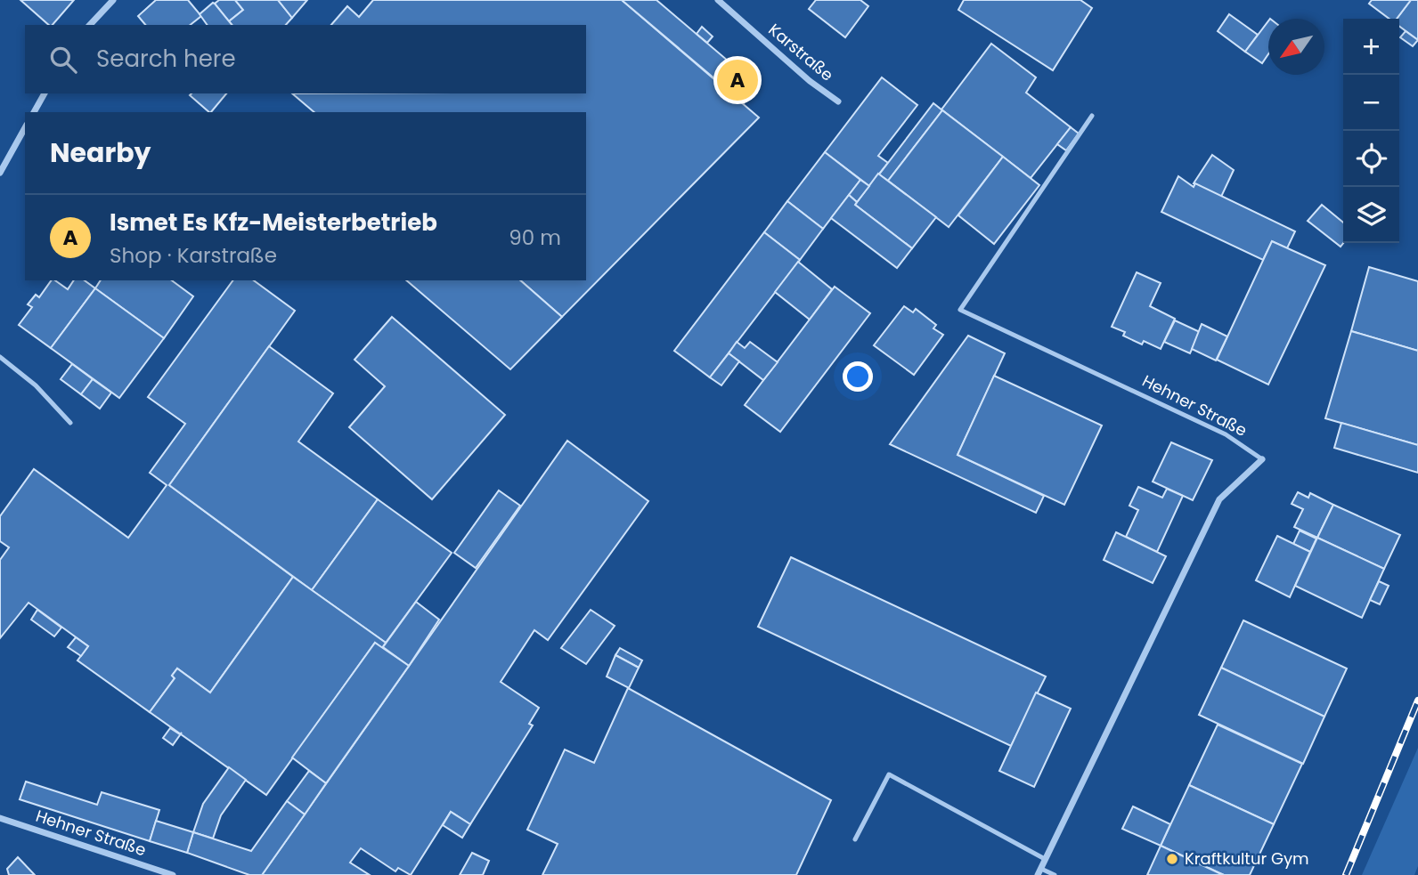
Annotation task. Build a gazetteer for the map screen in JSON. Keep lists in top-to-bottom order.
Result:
{
  "streets": {
    "street": ["Karstraße", "Hehner Straße"]
  },
  "places": ["Kraftkultur Gym"],
  "north": "bottom left",
  "page": {
    "map_buttons": ["+", "−"],
    "search": "Search here",
    "pins": "A",
    "heading": "Nearby",
    "list": [
      {
        "mark": "A",
        "name": "Ismet Es Kfz-Meisterbetrieb",
        "note": "Shop · Karstraße",
        "value": "90 m"
      }
    ]
  }
}
